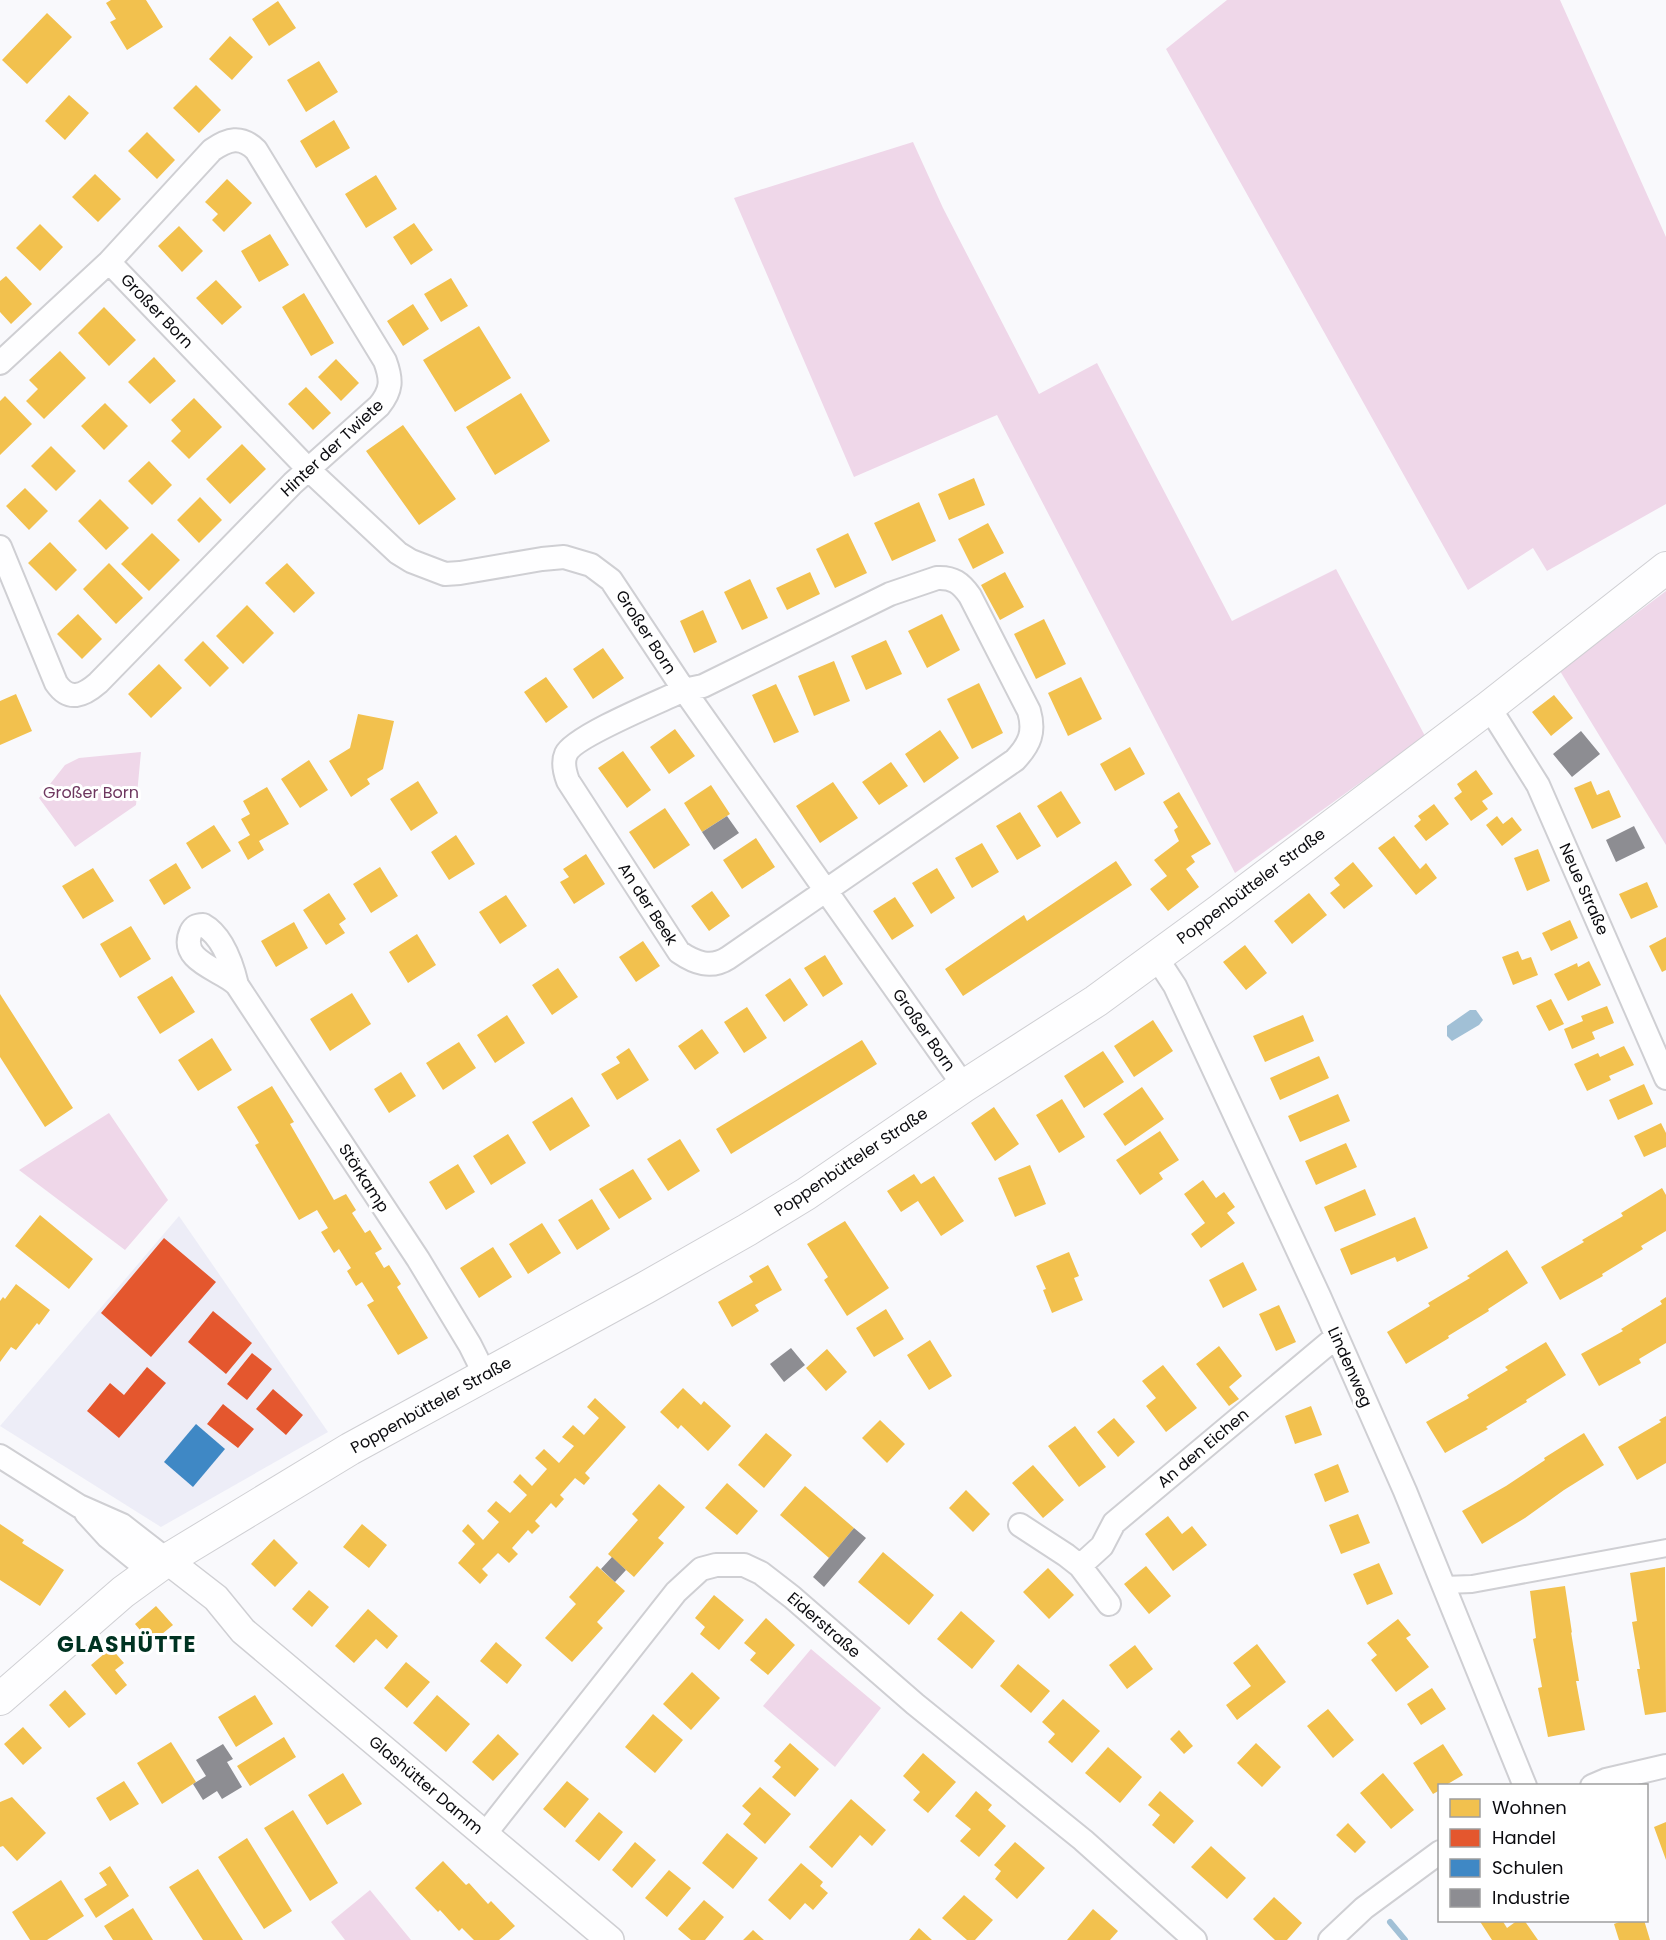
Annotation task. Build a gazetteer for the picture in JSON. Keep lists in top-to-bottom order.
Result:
{
  "streets": {
    "main road": ["Poppenbütteler Straße"],
    "street": [
      "Großer Born",
      "Hinter der Twiete",
      "Neue Straße",
      "An der Beek",
      "Störkamp",
      "Lindenweg",
      "An den Eichen",
      "Eiderstraße",
      "Glashütter Damm"
    ]
  },
  "crossings": [
    ["Großer Born", "Hinter der Twiete"],
    ["Großer Born", "Poppenbütteler Straße"],
    ["Großer Born", "An der Beek"],
    ["Poppenbütteler Straße", "Neue Straße"],
    ["Poppenbütteler Straße", "Störkamp"],
    ["Poppenbütteler Straße", "Lindenweg"],
    ["Poppenbütteler Straße", "Glashütter Damm"],
    ["Lindenweg", "An den Eichen"],
    ["Eiderstraße", "Glashütter Damm"]
  ],
  "districts": ["GLASHÜTTE"],
  "parks": ["Großer Born"],
  "legend": [
    "Wohnen",
    "Handel",
    "Schulen",
    "Industrie"
  ]
}
